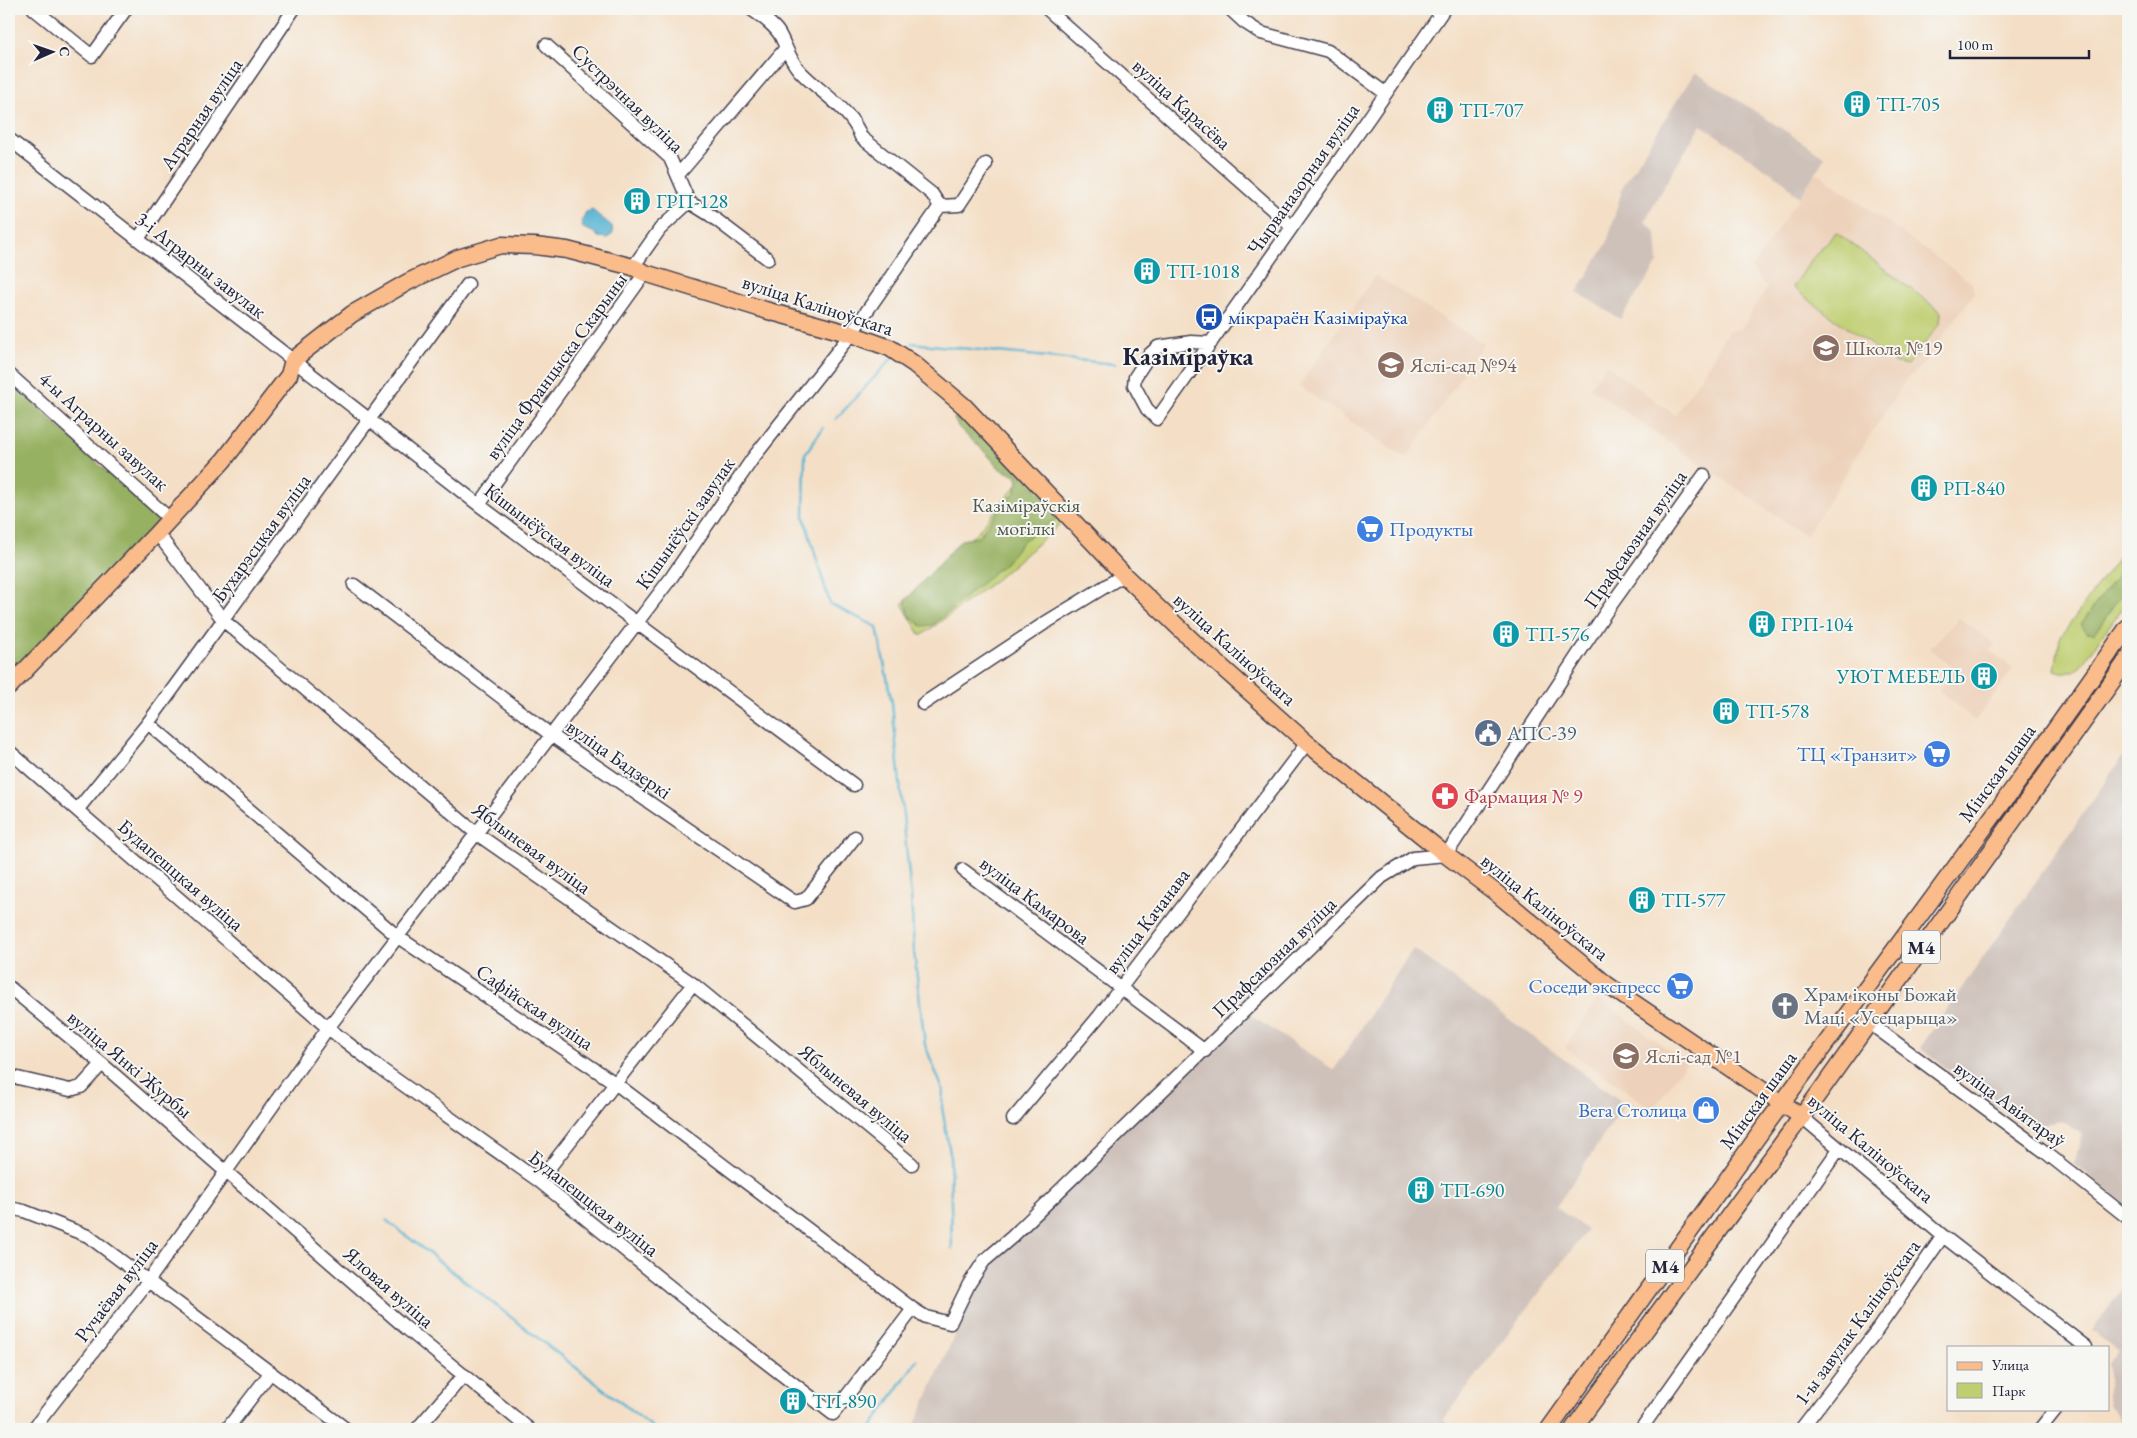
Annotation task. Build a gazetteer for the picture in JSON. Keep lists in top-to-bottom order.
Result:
{
  "streets": {
    "main road": [
      "вуліца Каліноўскага",
      "4-ы Аграрны завулак",
      "Мінская шаша",
      "М4"
    ],
    "street": [
      "Сустрэчная вуліца",
      "вуліца Карасёва",
      "Аграрная вуліца",
      "Чырваназорная вуліца",
      "3-і Аграрны завулак",
      "вуліца Францыска Скарыны",
      "Кішынёўскі завулак",
      "Кішынёўская вуліца",
      "Бухарэсцкая вуліца",
      "Прафсаюзная вуліца",
      "вуліца Бадзеркі",
      "Яблыневая вуліца",
      "Будапешцкая вуліца",
      "вуліца Камарова",
      "вуліца Качанава",
      "Сафійская вуліца",
      "вуліца Янкі Журбы",
      "вуліца Авіятараў",
      "Яловая вуліца",
      "Ручаёвая вуліца",
      "1-ы завулак Каліноўскага"
    ]
  },
  "crossings": [
    ["Сустрэчная вуліца", "вуліца Францыска Скарыны"],
    ["вуліца Карасёва", "Чырваназорная вуліца"],
    ["Аграрная вуліца", "3-і Аграрны завулак"],
    ["3-і Аграрны завулак", "вуліца Каліноўскага"],
    ["3-і Аграрны завулак", "4-ы Аграрны завулак"],
    ["3-і Аграрны завулак", "Кішынёўская вуліца"],
    ["3-і Аграрны завулак", "Бухарэсцкая вуліца"],
    ["вуліца Каліноўскага", "вуліца Францыска Скарыны"],
    ["вуліца Каліноўскага", "4-ы Аграрны завулак"],
    ["вуліца Каліноўскага", "Кішынёўскі завулак"],
    ["вуліца Каліноўскага", "Прафсаюзная вуліца"],
    ["вуліца Каліноўскага", "Мінская шаша"],
    ["вуліца Каліноўскага", "вуліца Качанава"],
    ["вуліца Каліноўскага", "1-ы завулак Каліноўскага"],
    ["вуліца Францыска Скарыны", "Кішынёўская вуліца"],
    ["4-ы Аграрны завулак", "Яблыневая вуліца"],
    ["Кішынёўскі завулак", "Кішынёўская вуліца"],
    ["Кішынёўскі завулак", "вуліца Бадзеркі"],
    ["Кішынёўская вуліца", "Бухарэсцкая вуліца"],
    ["Бухарэсцкая вуліца", "Яблыневая вуліца"],
    ["Бухарэсцкая вуліца", "Будапешцкая вуліца"],
    ["Бухарэсцкая вуліца", "Сафійская вуліца"],
    ["Прафсаюзная вуліца", "Будапешцкая вуліца"],
    ["Прафсаюзная вуліца", "вуліца Камарова"],
    ["Прафсаюзная вуліца", "Сафійская вуліца"],
    ["Мінская шаша", "вуліца Авіятараў"],
    ["Будапешцкая вуліца", "Сафійская вуліца"],
    ["Будапешцкая вуліца", "Ручаёвая вуліца"],
    ["вуліца Камарова", "вуліца Качанава"],
    ["вуліца Янкі Журбы", "Яловая вуліца"],
    ["вуліца Янкі Журбы", "Ручаёвая вуліца"],
    ["Яловая вуліца", "Ручаёвая вуліца"]
  ],
  "districts": ["Казіміраўка"],
  "parks": ["Казіміраўскія могілкі"],
  "places": {
    "building": [
      "ТП-705",
      "ТП-707",
      "ГРП-128",
      "ТП-1018",
      "РП-840",
      "ГРП-104",
      "ТП-576",
      "УЮТ МЕБЕЛЬ",
      "ТП-578",
      "ТП-577",
      "ТП-690",
      "ТП-890"
    ],
    "bus stop": ["мікрараён Казіміраўка"],
    "school or university": ["Школа №19", "Яслі-сад №94", "Яслі-сад №1"],
    "supermarket": ["Продукты", "ТЦ «Транзит»", "Соседи экспресс"],
    "public building": ["АПС-39"],
    "pharmacy": ["Фармация № 9"],
    "church": ["Храм іконы Божай Маці «Усецарыца»"],
    "shop": ["Вега Столица"]
  },
  "legend": ["Улица", "Парк"],
  "scale_bar": "100 m",
  "north": "right"
}
